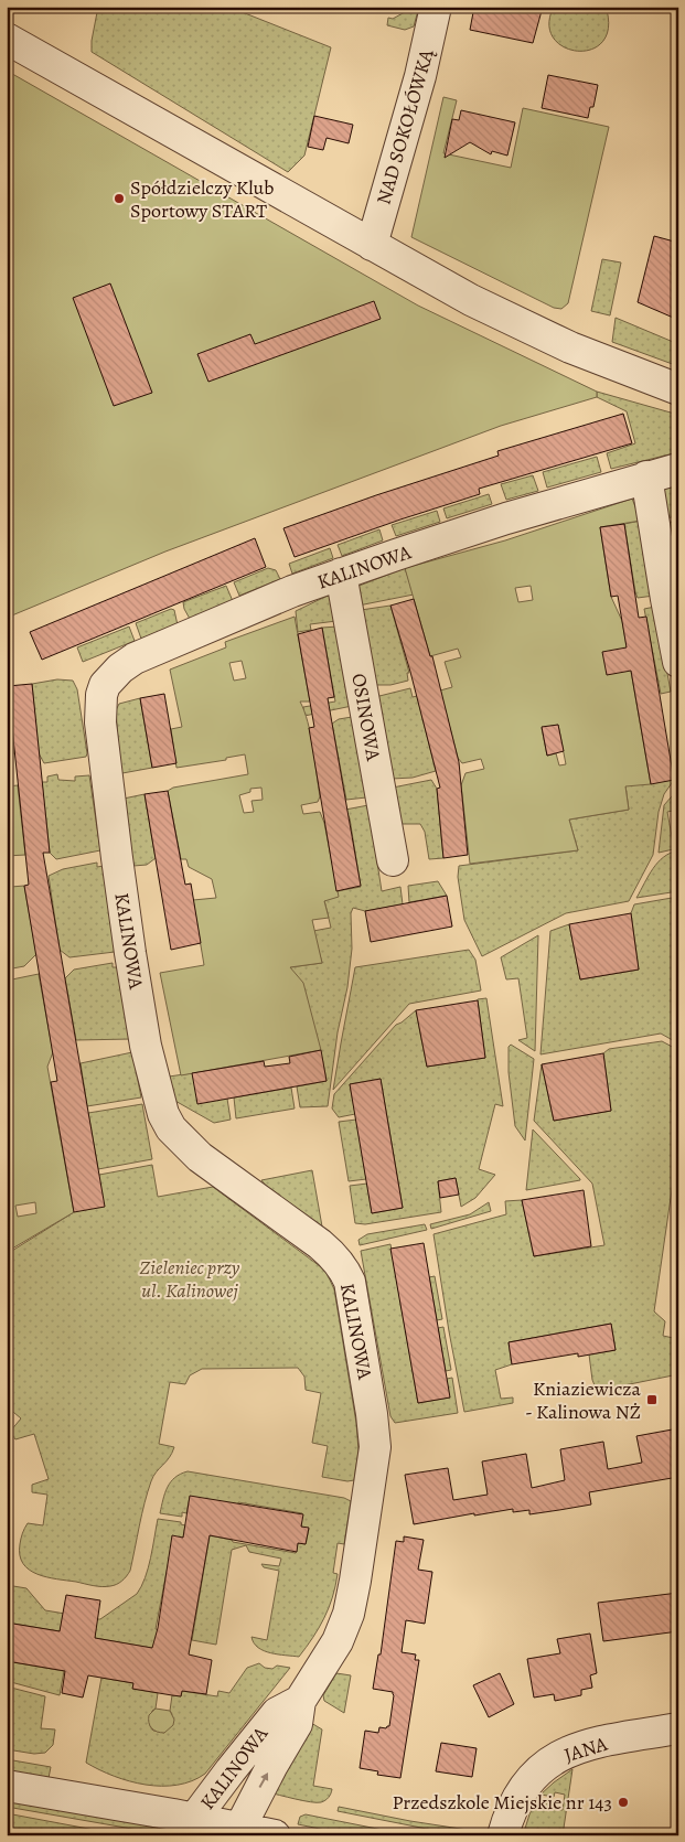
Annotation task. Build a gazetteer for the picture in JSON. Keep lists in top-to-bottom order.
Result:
{
  "streets": {
    "street": [
      "NAD SOKOŁÓWKĄ",
      "KALINOWA",
      "OSINOWA",
      "JANA"
    ]
  },
  "crossings": [
    ["KALINOWA", "OSINOWA"]
  ],
  "parks": ["Zieleniec przy ul. Kalinowej"],
  "places": {
    "other": ["Spółdzielczy Klub Sportowy START", "Przedszkole Miejskie nr 143"],
    "transit": ["Kniaziewicza - Kalinowa NŻ"]
  }
}
